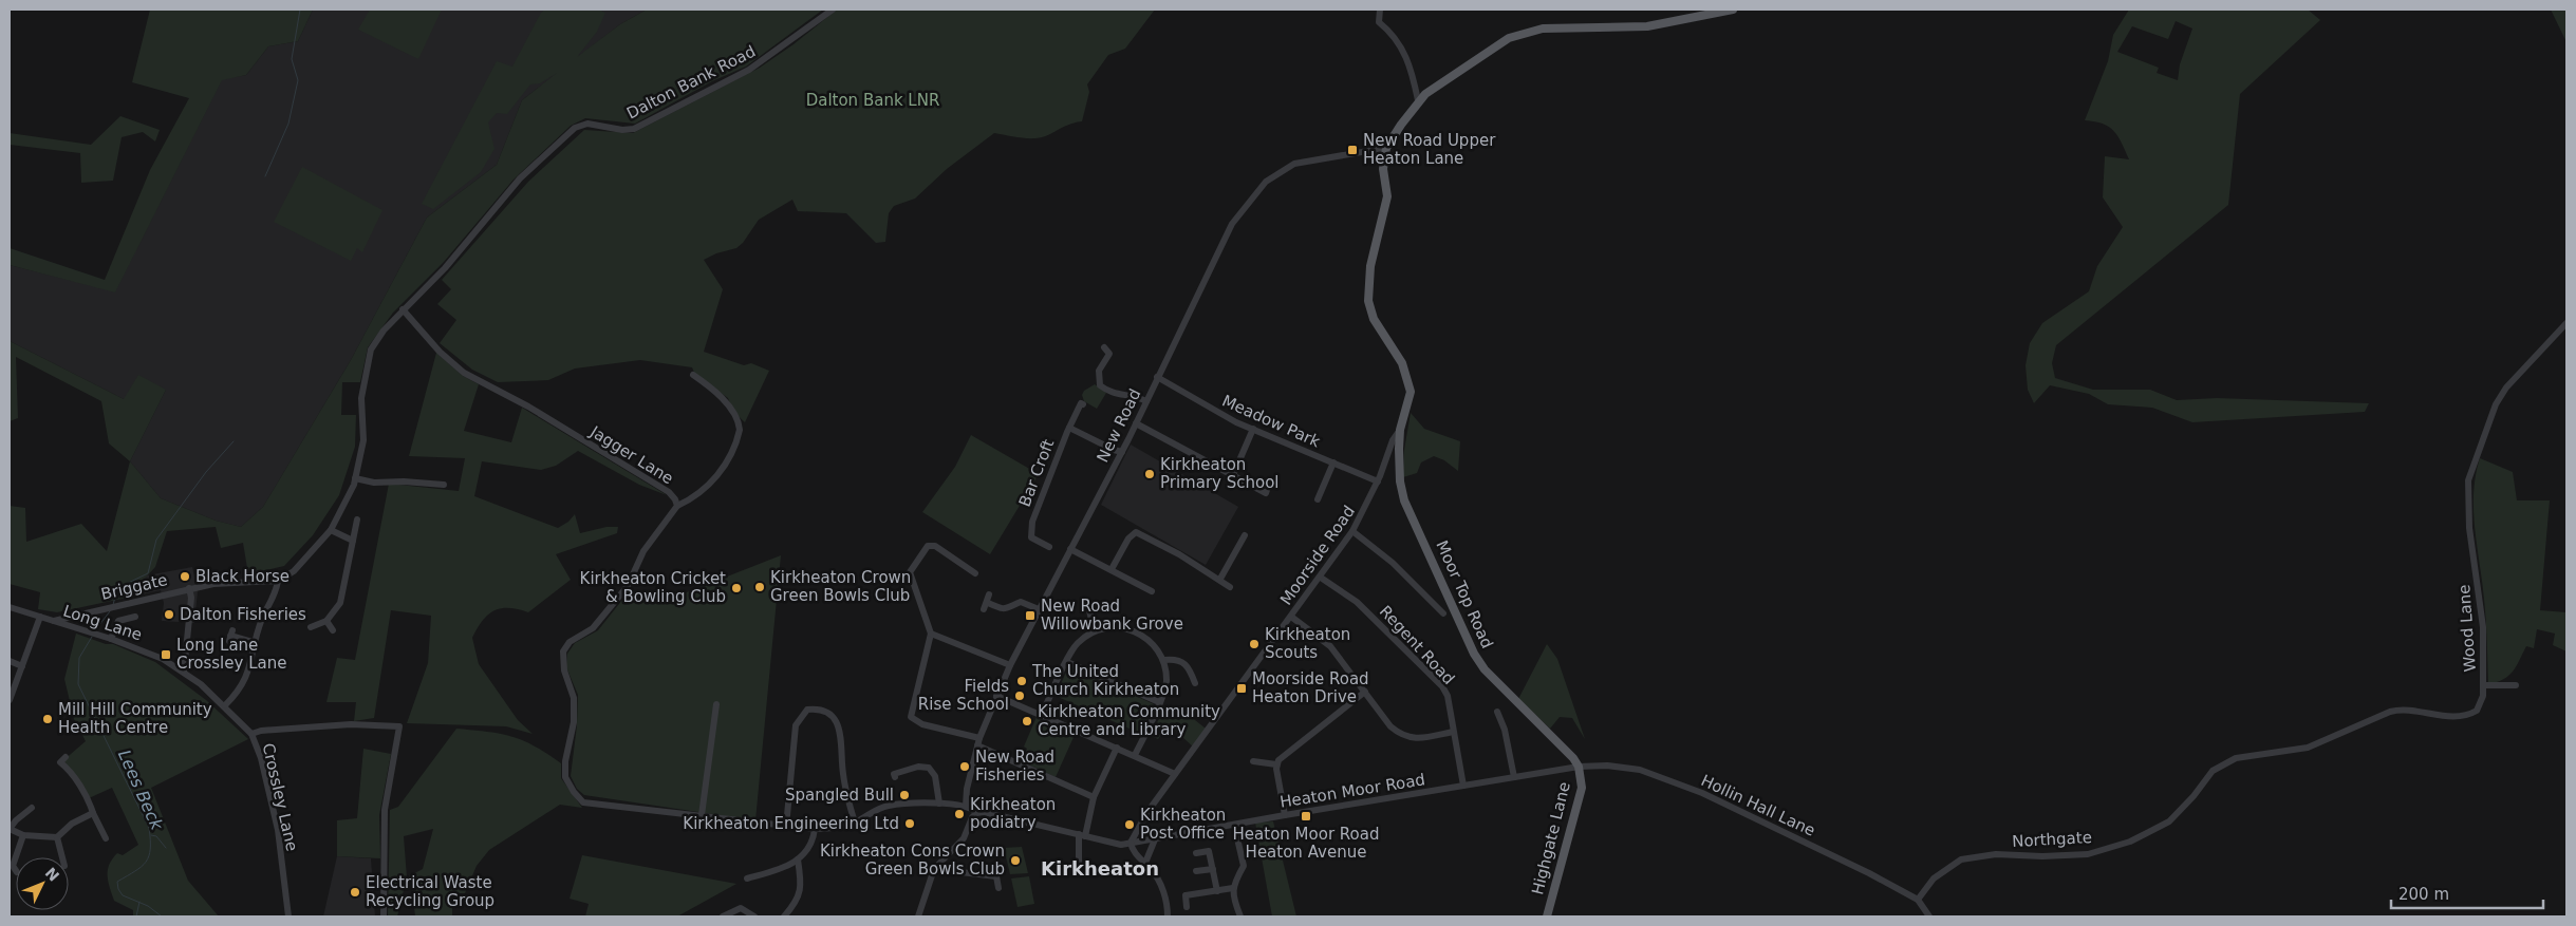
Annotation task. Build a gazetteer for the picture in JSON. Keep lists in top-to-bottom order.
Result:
{
  "streets": {
    "main road": ["Moor Top Road", "Highgate Lane"],
    "street": [
      "Dalton Bank Road",
      "Meadow Park",
      "New Road",
      "Jagger Lane",
      "Bar Croft",
      "Moorside Road",
      "Briggate",
      "Long Lane",
      "Wood Lane",
      "Regent Road",
      "Heaton Moor Road",
      "Crossley Lane",
      "Hollin Hall Lane",
      "Northgate"
    ]
  },
  "crossings": [
    ["Dalton Bank Road", "Jagger Lane"],
    ["Dalton Bank Road", "Briggate"],
    ["Meadow Park", "New Road"],
    ["Meadow Park", "Moorside Road"],
    ["New Road", "Moor Top Road"],
    ["Moorside Road", "Moor Top Road"],
    ["Moorside Road", "Regent Road"],
    ["Moorside Road", "Heaton Moor Road"],
    ["Briggate", "Long Lane"],
    ["Moor Top Road", "Heaton Moor Road"],
    ["Moor Top Road", "Hollin Hall Lane"],
    ["Moor Top Road", "Highgate Lane"],
    ["Long Lane", "Crossley Lane"],
    ["Wood Lane", "Northgate"],
    ["Regent Road", "Heaton Moor Road"],
    ["Heaton Moor Road", "Hollin Hall Lane"],
    ["Heaton Moor Road", "Highgate Lane"],
    ["Hollin Hall Lane", "Highgate Lane"],
    ["Hollin Hall Lane", "Northgate"]
  ],
  "districts": ["Kirkheaton"],
  "water": ["Lees Beck"],
  "parks": ["Dalton Bank LNR"],
  "places": {
    "transit": [
      "New Road Upper Heaton Lane",
      "New Road Willowbank Grove",
      "Long Lane Crossley Lane",
      "Moorside Road Heaton Drive",
      "Heaton Moor Road Heaton Avenue"
    ],
    "other": [
      "Kirkheaton Primary School",
      "Black Horse",
      "Kirkheaton Crown Green Bowls Club",
      "Kirkheaton Cricket & Bowling Club",
      "Dalton Fisheries",
      "Kirkheaton Scouts",
      "The United Church Kirkheaton",
      "Fields Rise School",
      "Mill Hill Community Health Centre",
      "Kirkheaton Community Centre and Library",
      "New Road Fisheries",
      "Spangled Bull",
      "Kirkheaton podiatry",
      "Kirkheaton Engineering Ltd",
      "Kirkheaton Post Office",
      "Kirkheaton Cons Crown Green Bowls Club",
      "Electrical Waste Recycling Group"
    ]
  },
  "scale_bar": "200 m",
  "north": "top right"
}
